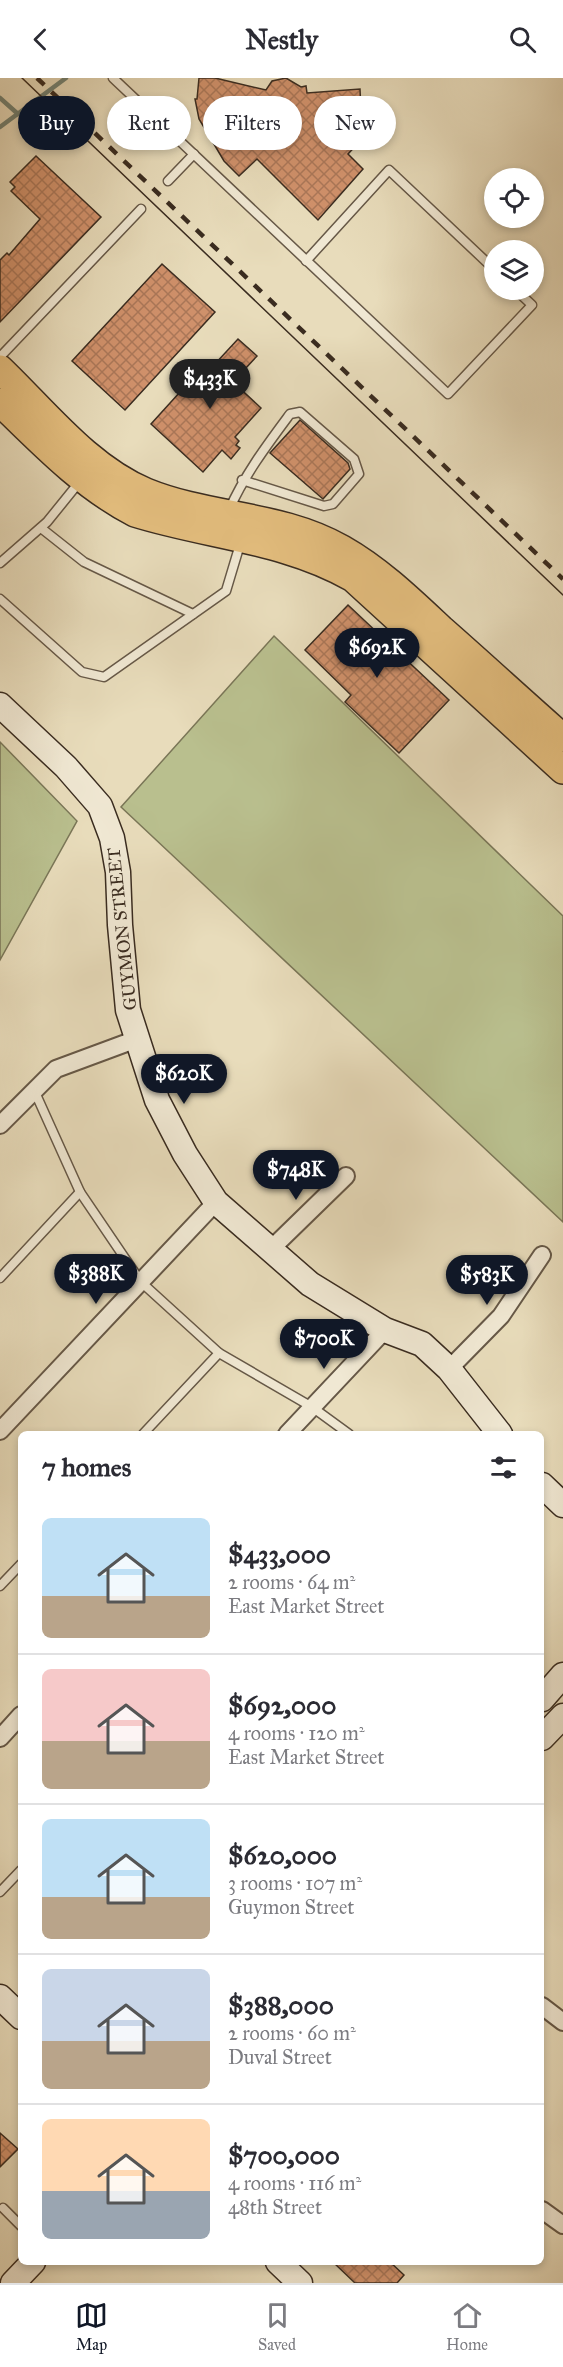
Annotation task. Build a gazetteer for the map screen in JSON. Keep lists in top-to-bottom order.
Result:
{
  "streets": {
    "street": ["GUYMON STREET"]
  },
  "page": {
    "header": "Nestly",
    "chip": [
      "Buy",
      "Rent",
      "Filters",
      "New"
    ],
    "price": [
      "$433K",
      "$692K",
      "$620K",
      "$748K",
      "$388K",
      "$583K",
      "$700K"
    ],
    "heading": "7 homes",
    "list": [
      {
        "name": "$433,000",
        "note": "2 rooms · 64 m² · East Market Street"
      },
      {
        "name": "$692,000",
        "note": "4 rooms · 120 m² · East Market Street"
      },
      {
        "name": "$620,000",
        "note": "3 rooms · 107 m² · Guymon Street"
      },
      {
        "name": "$388,000",
        "note": "2 rooms · 60 m² · Duval Street"
      },
      {
        "name": "$700,000",
        "note": "4 rooms · 116 m² · 48th Street"
      }
    ],
    "tabs": ["Map", "Saved", "Home"]
  }
}
